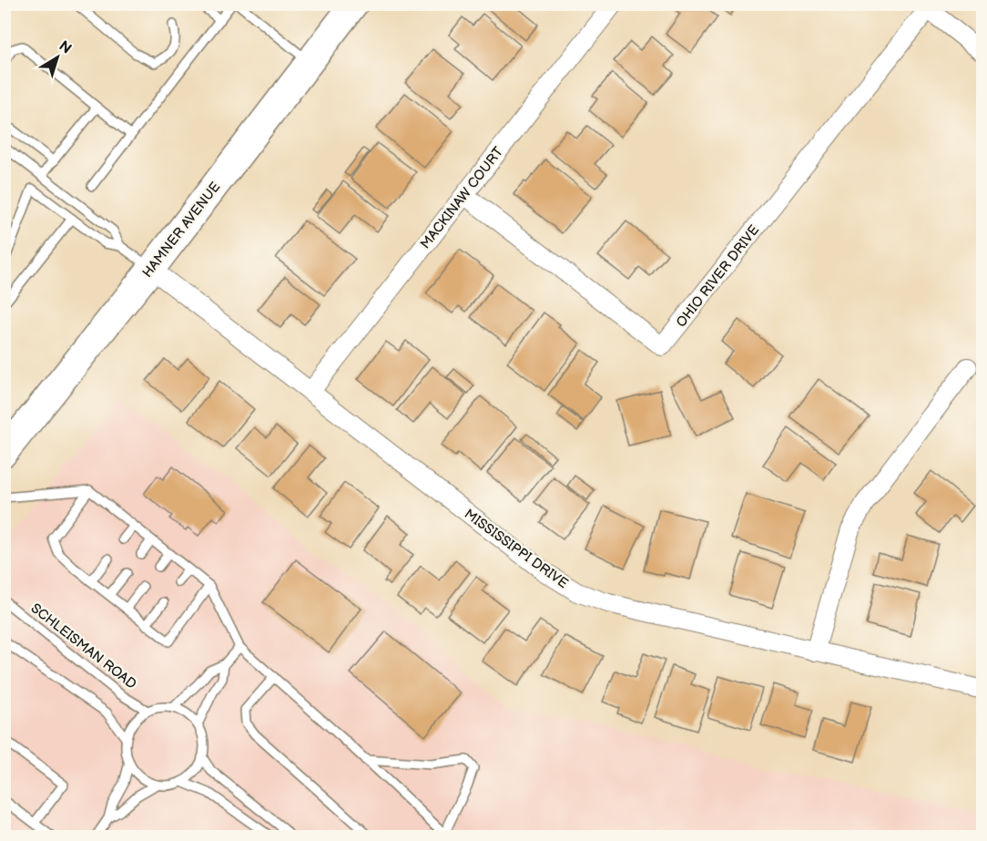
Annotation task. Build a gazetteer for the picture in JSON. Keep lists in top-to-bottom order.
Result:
{
  "streets": {
    "main road": ["HAMNER AVENUE"],
    "street": ["MACKINAW COURT", "OHIO RIVER DRIVE", "MISSISSIPPI DRIVE"],
    "lane": ["SCHLEISMAN ROAD"]
  },
  "crossings": [
    ["MACKINAW COURT", "OHIO RIVER DRIVE"],
    ["MACKINAW COURT", "MISSISSIPPI DRIVE"],
    ["HAMNER AVENUE", "MISSISSIPPI DRIVE"]
  ],
  "north": "top right"
}
